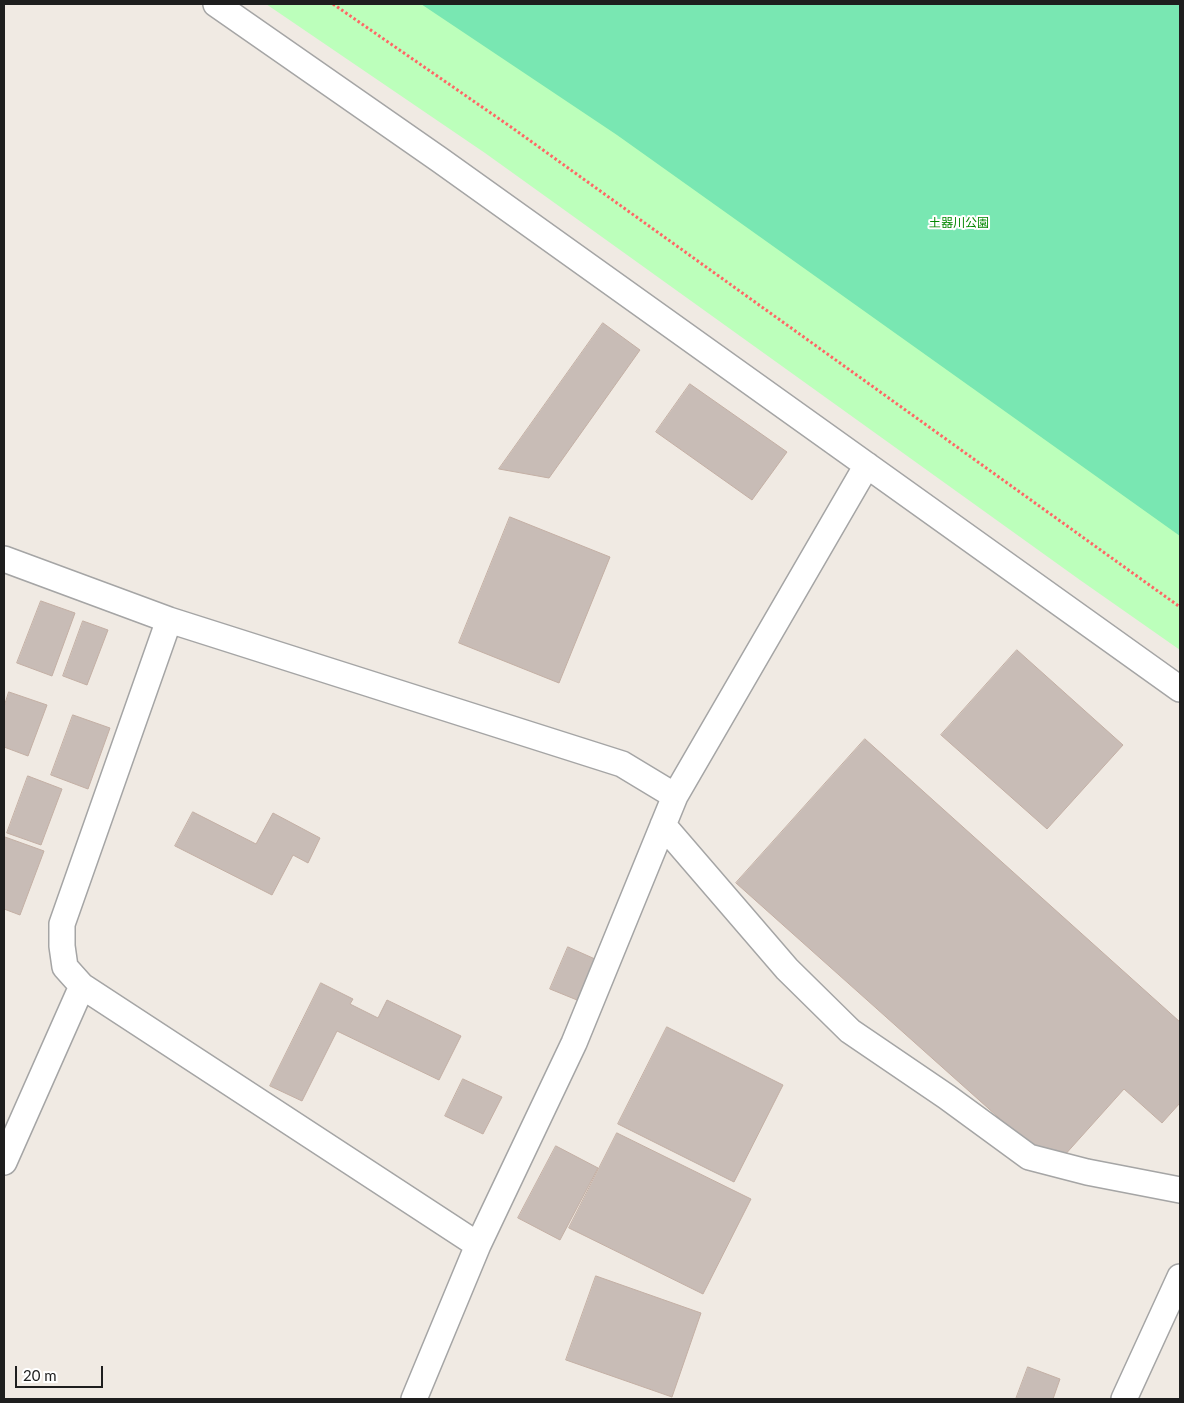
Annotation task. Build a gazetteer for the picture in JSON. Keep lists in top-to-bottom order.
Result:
{
  "parks": ["土器川公園"],
  "scale_bar": "20 m"
}
